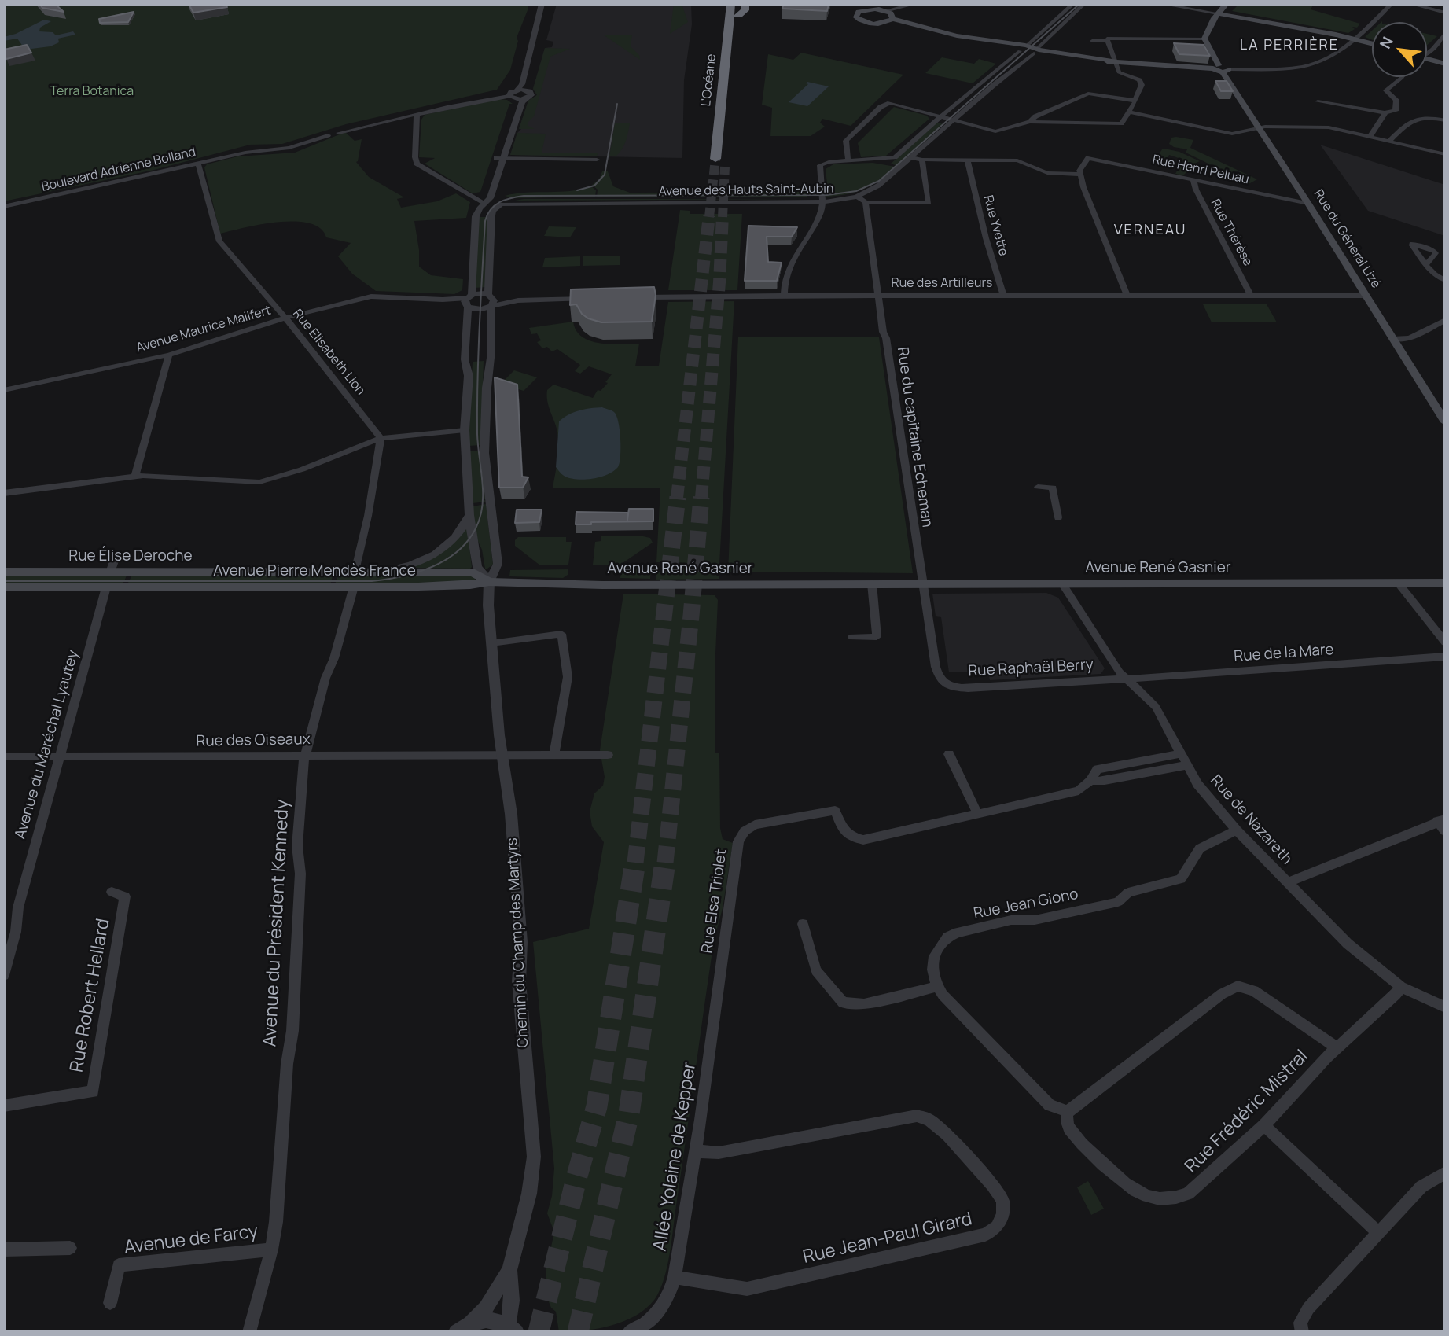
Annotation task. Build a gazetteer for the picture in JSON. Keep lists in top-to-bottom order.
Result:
{
  "streets": {
    "highway": ["L’Océane"],
    "main road": [
      "Rue du Général Lizé",
      "Rue Élise Deroche",
      "Avenue René Gasnier",
      "Avenue Pierre Mendès France"
    ],
    "street": [
      "Boulevard Adrienne Bolland",
      "Rue Henri Peluau",
      "Avenue des Hauts Saint-Aubin",
      "Rue Yvette",
      "Rue Thérèse",
      "Rue des Artilleurs",
      "Avenue Maurice Mailfert",
      "Rue Elisabeth Lion",
      "Rue du capitaine Echeman",
      "Rue de la Mare",
      "Rue Raphaël Berry",
      "Rue des Oiseaux",
      "Avenue du Maréchal Lyautey",
      "Rue de Nazareth",
      "Rue Elsa Triolet",
      "Rue Jean Giono",
      "Avenue du Président Kennedy",
      "Chemin du Champ des Martyrs",
      "Rue Robert Hellard",
      "Rue Frédéric Mistral",
      "Allée Yolaine de Kepper",
      "Rue Jean-Paul Girard",
      "Avenue de Farcy"
    ]
  },
  "crossings": [
    ["Boulevard Adrienne Bolland", "Rue Elisabeth Lion"],
    ["Rue Henri Peluau", "Rue Thérèse"],
    ["Rue Henri Peluau", "Rue du Général Lizé"],
    ["Rue Yvette", "Rue des Artilleurs"],
    ["Rue Thérèse", "Rue des Artilleurs"],
    ["Rue du Général Lizé", "Rue des Artilleurs"],
    ["Rue des Artilleurs", "Rue du capitaine Echeman"],
    ["Avenue Maurice Mailfert", "Rue Elisabeth Lion"],
    ["Rue du capitaine Echeman", "Avenue René Gasnier"],
    ["Rue du capitaine Echeman", "Rue Raphaël Berry"],
    ["Rue Élise Deroche", "Avenue Pierre Mendès France"],
    ["Avenue René Gasnier", "Avenue Pierre Mendès France"],
    ["Avenue René Gasnier", "Rue Raphaël Berry"],
    ["Avenue René Gasnier", "Rue de Nazareth"],
    ["Avenue René Gasnier", "Chemin du Champ des Martyrs"],
    ["Avenue Pierre Mendès France", "Avenue du Maréchal Lyautey"],
    ["Avenue Pierre Mendès France", "Avenue du Président Kennedy"],
    ["Avenue Pierre Mendès France", "Chemin du Champ des Martyrs"],
    ["Rue de la Mare", "Rue Raphaël Berry"],
    ["Rue de la Mare", "Rue de Nazareth"],
    ["Rue Raphaël Berry", "Rue de Nazareth"],
    ["Rue des Oiseaux", "Avenue du Maréchal Lyautey"],
    ["Rue des Oiseaux", "Avenue du Président Kennedy"],
    ["Rue des Oiseaux", "Chemin du Champ des Martyrs"],
    ["Rue de Nazareth", "Rue Elsa Triolet"],
    ["Rue de Nazareth", "Rue Jean Giono"],
    ["Rue de Nazareth", "Rue Frédéric Mistral"],
    ["Rue Elsa Triolet", "Allée Yolaine de Kepper"],
    ["Rue Jean Giono", "Rue Frédéric Mistral"],
    ["Avenue du Président Kennedy", "Avenue de Farcy"],
    ["Allée Yolaine de Kepper", "Rue Jean-Paul Girard"]
  ],
  "districts": ["LA PERRIÈRE", "VERNEAU"],
  "parks": ["Terra Botanica"],
  "north": "top left"
}
